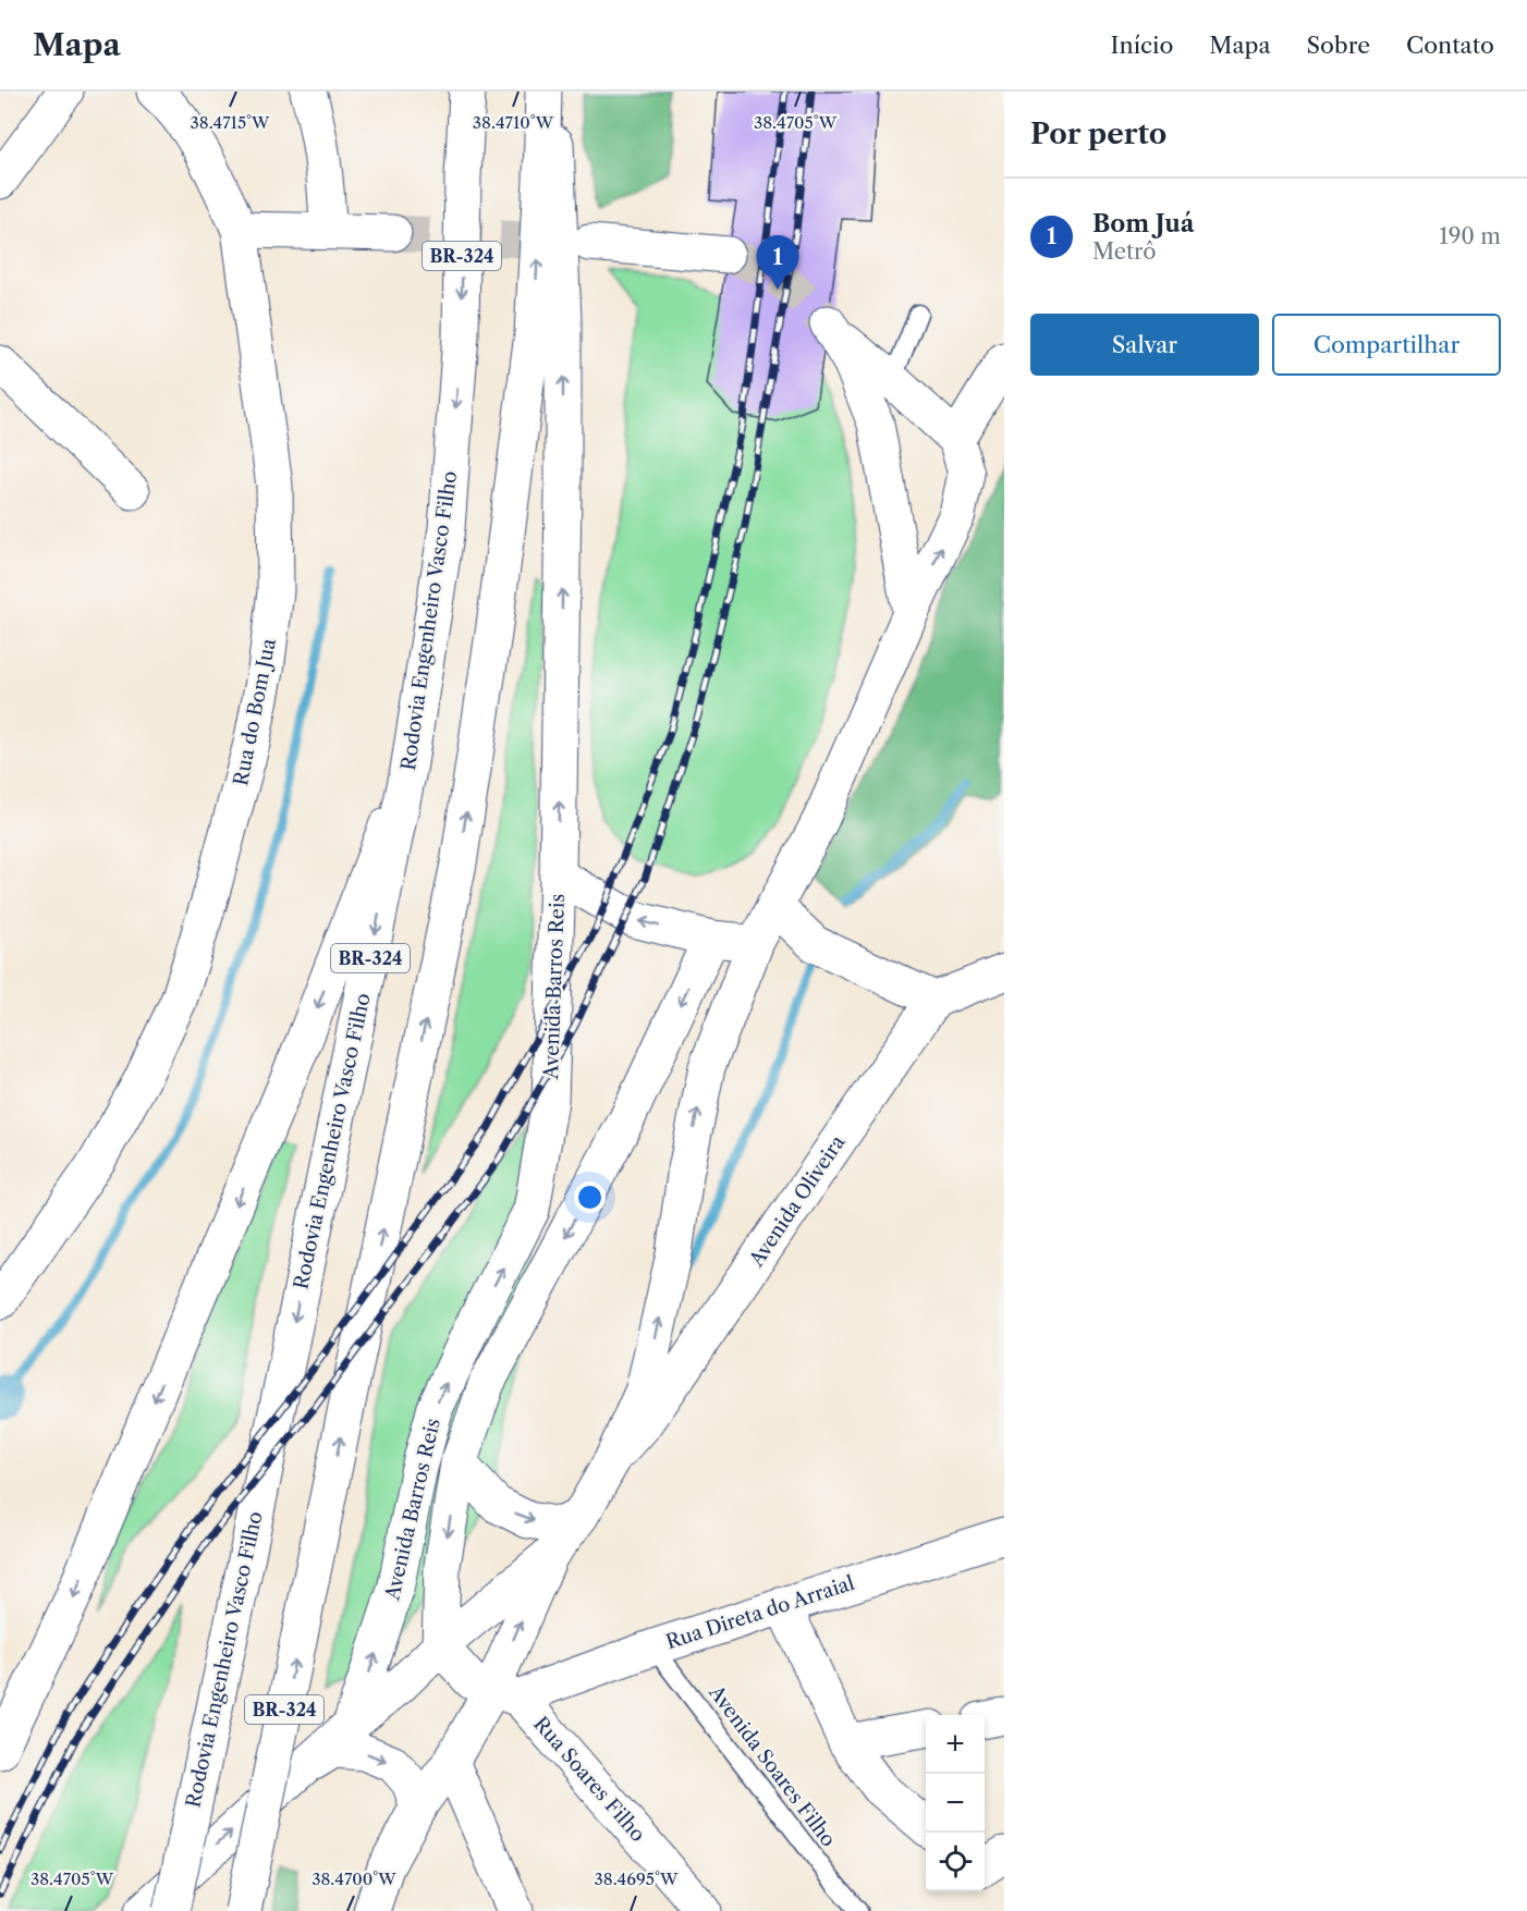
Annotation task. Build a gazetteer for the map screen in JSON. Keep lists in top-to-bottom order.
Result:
{
  "streets": {
    "main road": [
      "BR-324",
      "Rodovia Engenheiro Vasco Filho",
      "Rua do Bom Jua",
      "Avenida Barros Reis",
      "Avenida Oliveira",
      "Rua Direta do Arraial",
      "Rua Soares Filho"
    ],
    "lane": ["Avenida Soares Filho"]
  },
  "crossings": [
    ["Rua Direta do Arraial", "Avenida Soares Filho"],
    ["Rua Direta do Arraial", "Rua Soares Filho"]
  ],
  "page": {
    "header": "Mapa",
    "nav": [
      "Início",
      "Mapa",
      "Sobre",
      "Contato"
    ],
    "heading": "Por perto",
    "list": [
      {
        "mark": "1",
        "name": "Bom Juá",
        "note": "Metrô",
        "value": "190 m"
      }
    ],
    "pins": "1",
    "buttons": ["Salvar", "Compartilhar"],
    "map_buttons": ["+", "−"]
  },
  "coordinates": [
    "38.4715°W",
    "38.4710°W",
    "38.4705°W",
    "38.4700°W",
    "38.4695°W"
  ]
}
